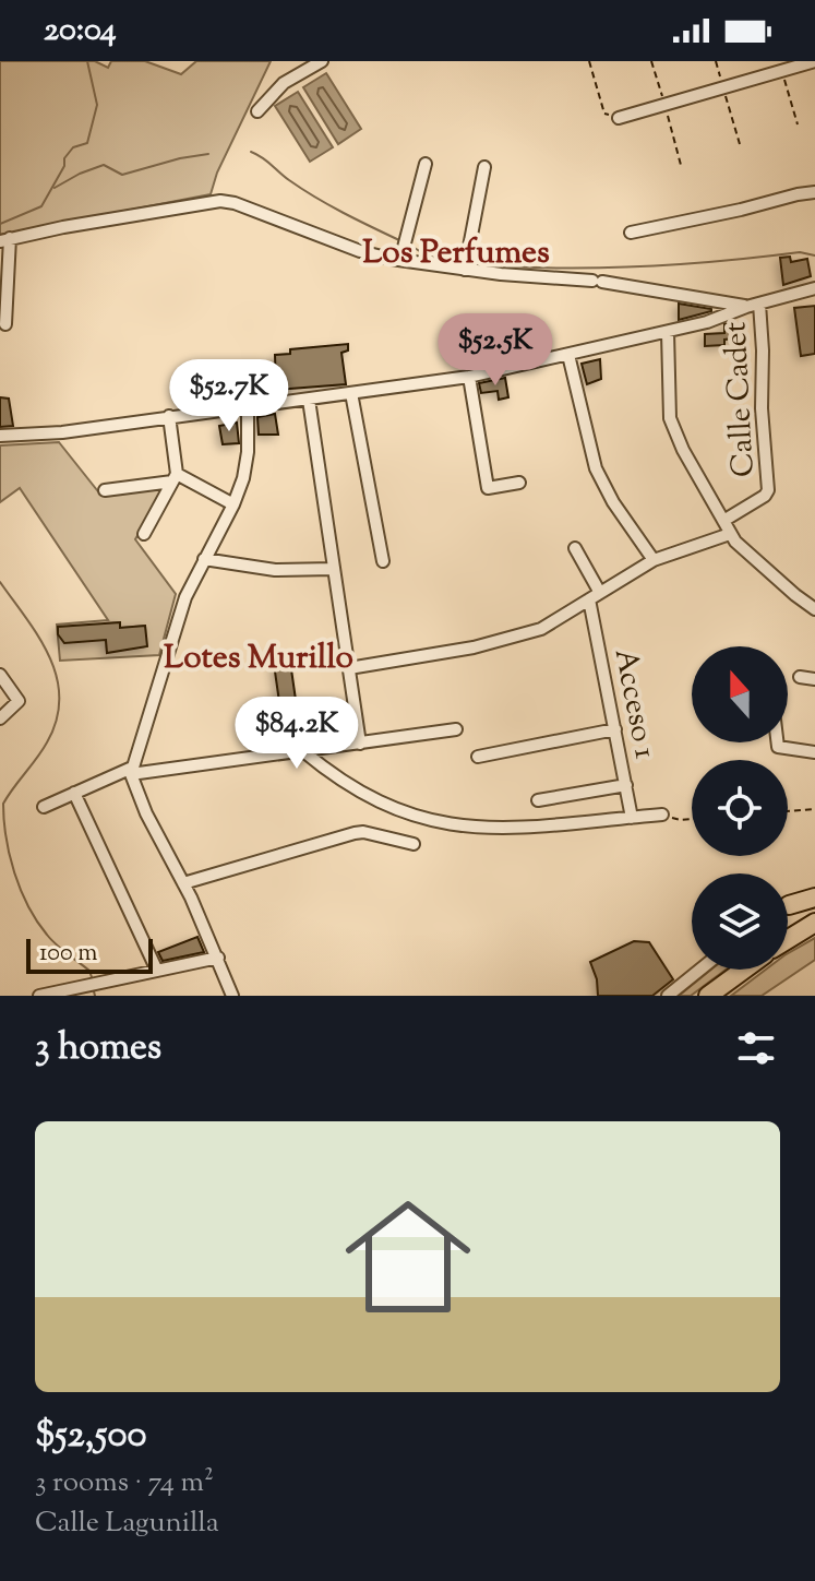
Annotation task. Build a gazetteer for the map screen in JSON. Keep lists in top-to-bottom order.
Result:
{
  "streets": {
    "street": ["Calle Cadet", "Acceso 1"]
  },
  "districts": ["Los Perfumes", "Lotes Murillo"],
  "scale_bar": "100 m",
  "north": "top",
  "page": {
    "status": "20:04",
    "price": ["$52.5K", "$52.7K", "$84.2K"],
    "scale": "100 m",
    "heading": "3 homes",
    "list": [
      {
        "name": "$52,500",
        "note": "3 rooms · 74 m² · Calle Lagunilla"
      }
    ]
  }
}
